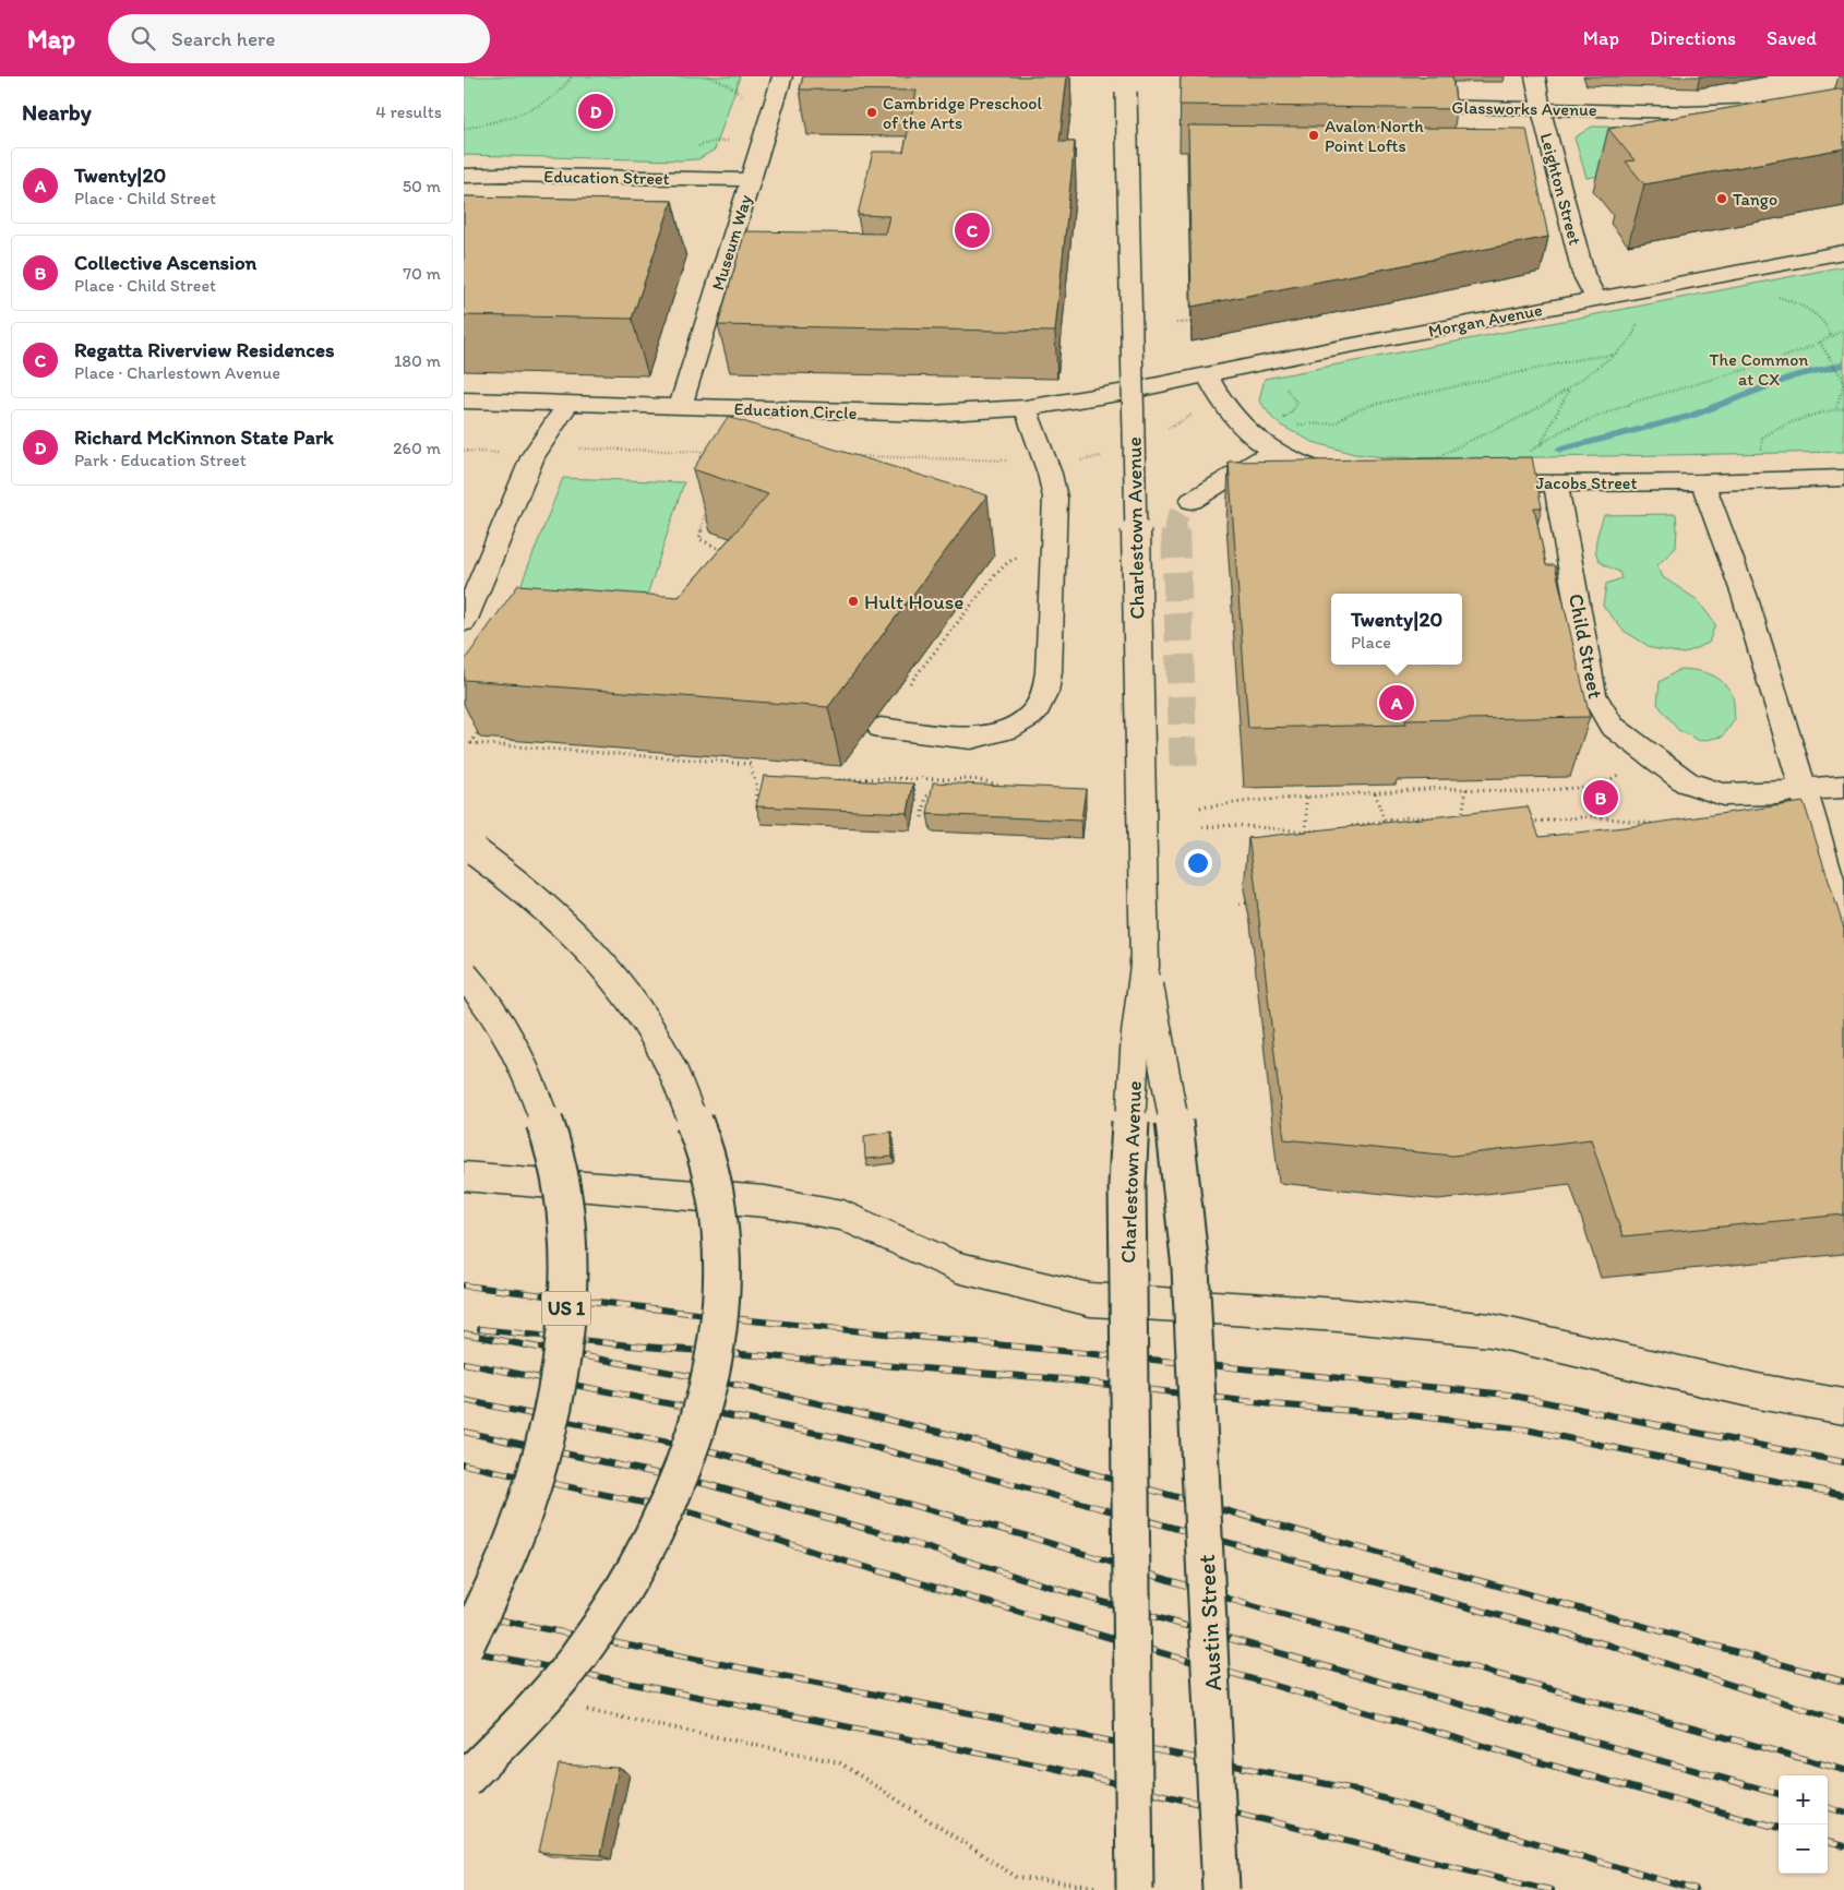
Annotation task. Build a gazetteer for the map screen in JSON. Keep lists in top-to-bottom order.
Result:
{
  "streets": {
    "main road": [
      "Glassworks Avenue",
      "Education Street",
      "Leighton Street",
      "Museum Way",
      "Morgan Avenue",
      "Education Circle",
      "Jacobs Street",
      "Charlestown Avenue",
      "Child Street",
      "US 1",
      "Austin Street"
    ]
  },
  "crossings": [
    ["Glassworks Avenue", "Leighton Street"],
    ["Education Street", "Museum Way"],
    ["Leighton Street", "Morgan Avenue"],
    ["Museum Way", "Education Circle"],
    ["Morgan Avenue", "Education Circle"],
    ["Jacobs Street", "Child Street"],
    ["Charlestown Avenue", "Austin Street"]
  ],
  "parks": ["The Common at CX"],
  "places": [
    "Cambridge Preschool of the Arts",
    "Avalon North Point Lofts",
    "Tango",
    "Hult House"
  ],
  "page": {
    "header": "Map",
    "search": "Search here",
    "nav": ["Map", "Directions", "Saved"],
    "heading": ["Nearby", "4 results"],
    "pins": [
      "D",
      "C",
      "A",
      "B"
    ],
    "list": [
      {
        "mark": "A",
        "name": "Twenty|20",
        "note": "Place · Child Street",
        "value": "50 m"
      },
      {
        "mark": "B",
        "name": "Collective Ascension",
        "note": "Place · Child Street",
        "value": "70 m"
      },
      {
        "mark": "C",
        "name": "Regatta Riverview Residences",
        "note": "Place · Charlestown Avenue",
        "value": "180 m"
      },
      {
        "mark": "D",
        "name": "Richard McKinnon State Park",
        "note": "Park · Education Street",
        "value": "260 m"
      }
    ],
    "popup": ["Twenty|20", "Place"],
    "map_buttons": ["+", "−"]
  }
}
